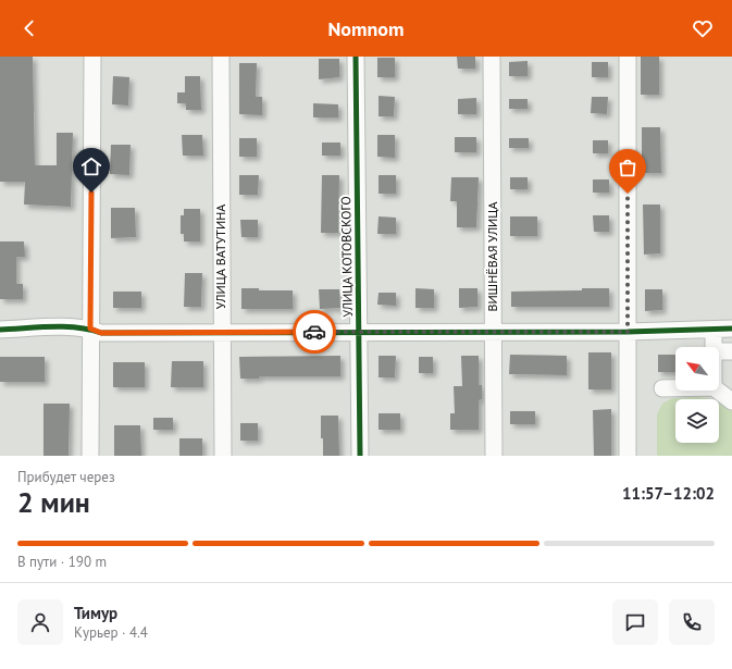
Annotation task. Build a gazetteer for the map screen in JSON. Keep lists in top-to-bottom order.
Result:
{
  "streets": {
    "street": ["УЛИЦА ВАТУТИНА", "УЛИЦА КОТОВСКОГО", "ВИШНЁВАЯ УЛИЦА"]
  },
  "north": "top left",
  "page": {
    "header": "Nomnom",
    "heading": ["2 мин", "Прибудет через", "11:57–12:02"],
    "panel": ["Тимур", "Курьер · 4.4"],
    "bar": "В пути · 190 m"
  }
}
